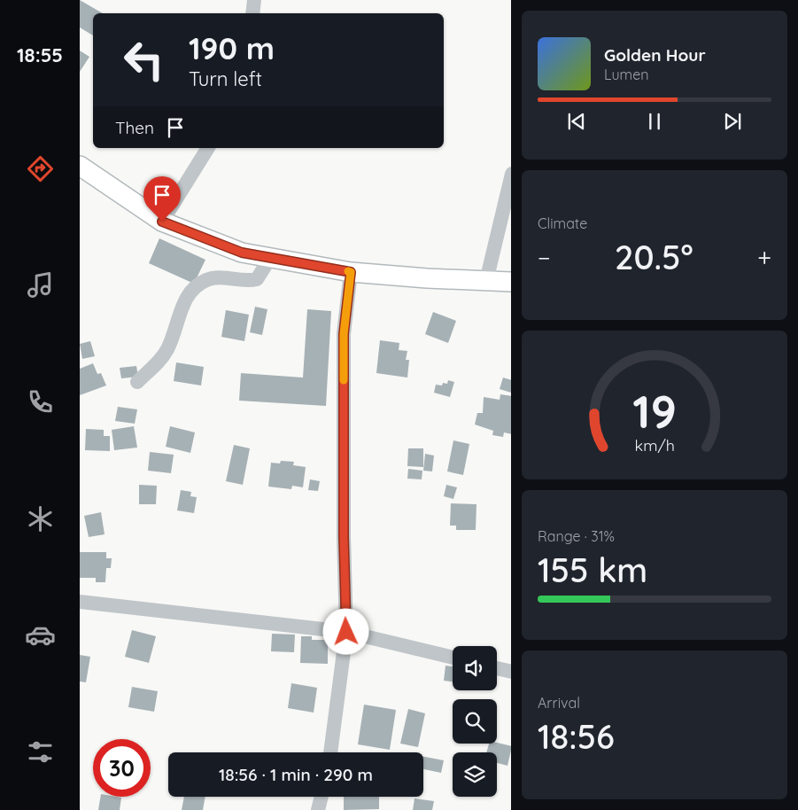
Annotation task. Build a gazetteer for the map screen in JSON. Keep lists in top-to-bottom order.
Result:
{
  "page": {
    "tabs": "18:55",
    "turn": ["190 m", "Turn left"],
    "song": ["Golden Hour", "Lumen"],
    "then": "Then",
    "tile": [
      "Climate",
      ["Range · 31%", "155 km"],
      ["Arrival", "18:56"]
    ],
    "heat": ["−", "20.5°", "+"],
    "limit": "30",
    "trip": "18:56 · 1 min · 290 m",
    "gauge": ["19", "km/h"]
  }
}
